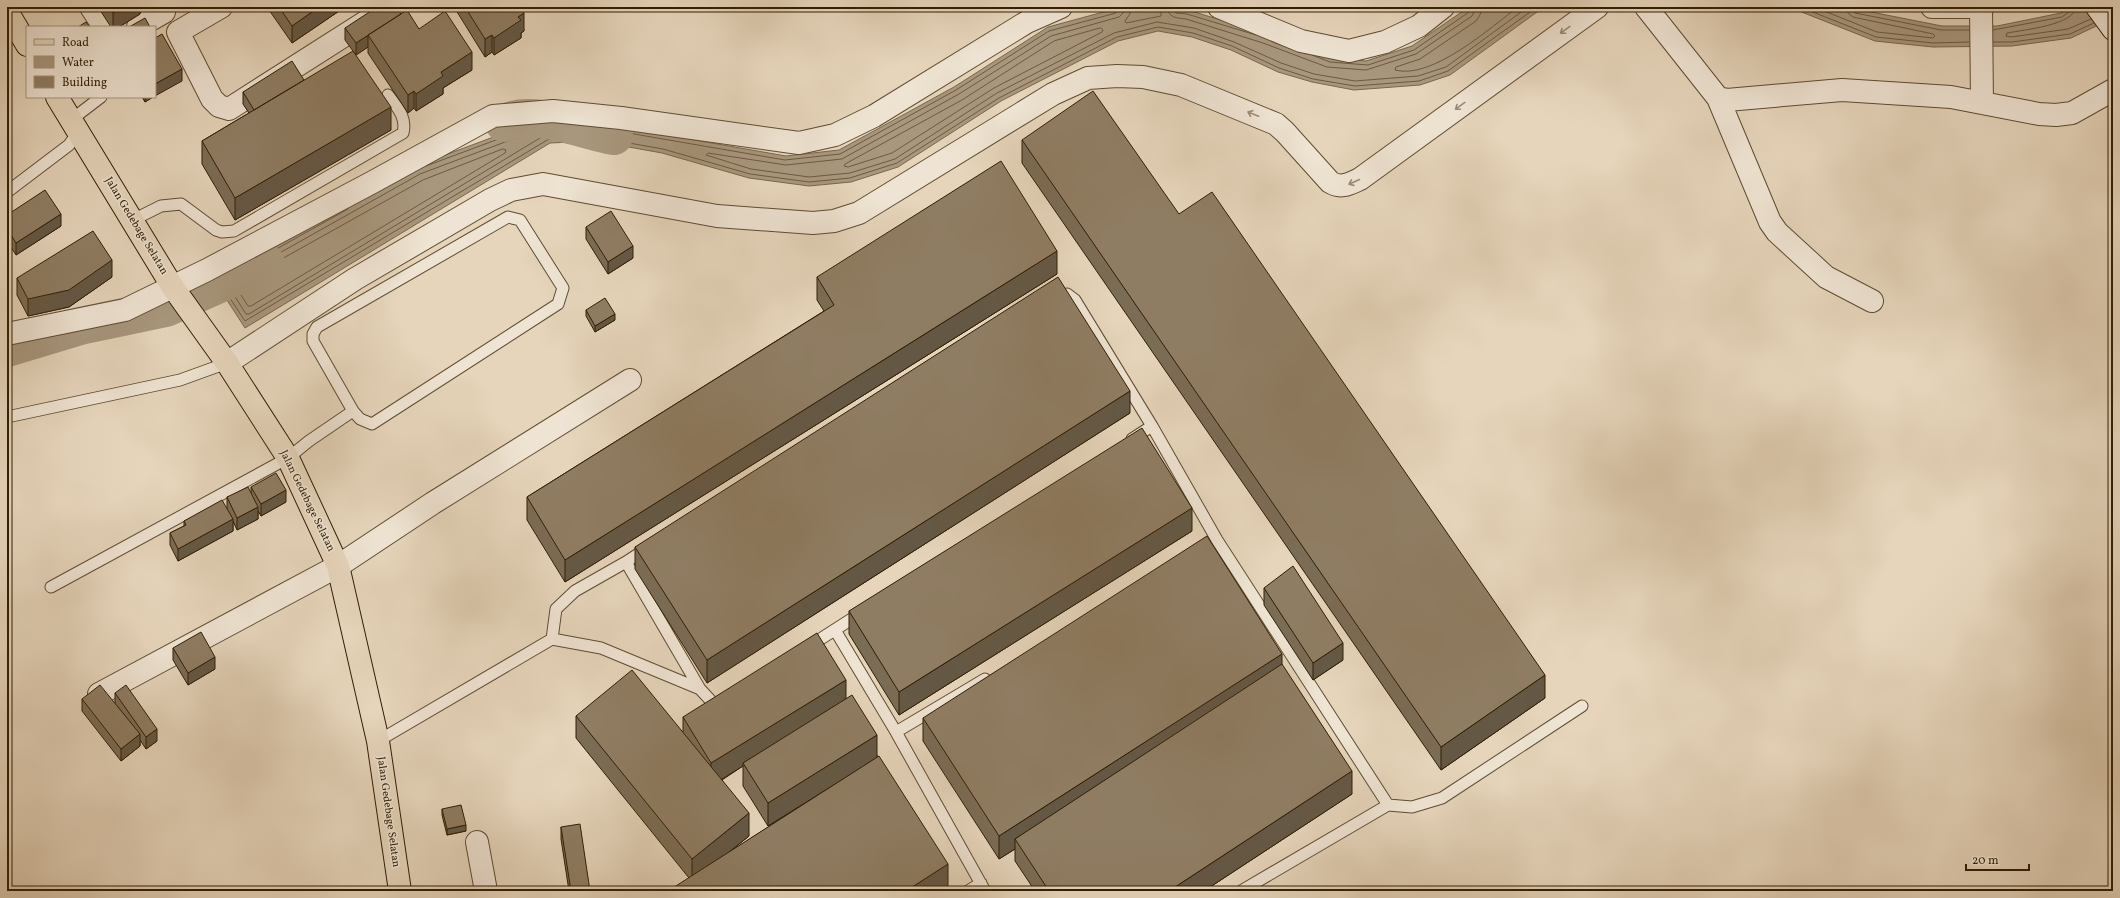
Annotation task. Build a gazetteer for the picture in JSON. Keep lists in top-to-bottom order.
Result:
{
  "streets": {
    "main road": ["Jalan Gedebage Selatan"]
  },
  "legend": ["Road", "Water", "Building"],
  "scale_bar": "20 m"
}
